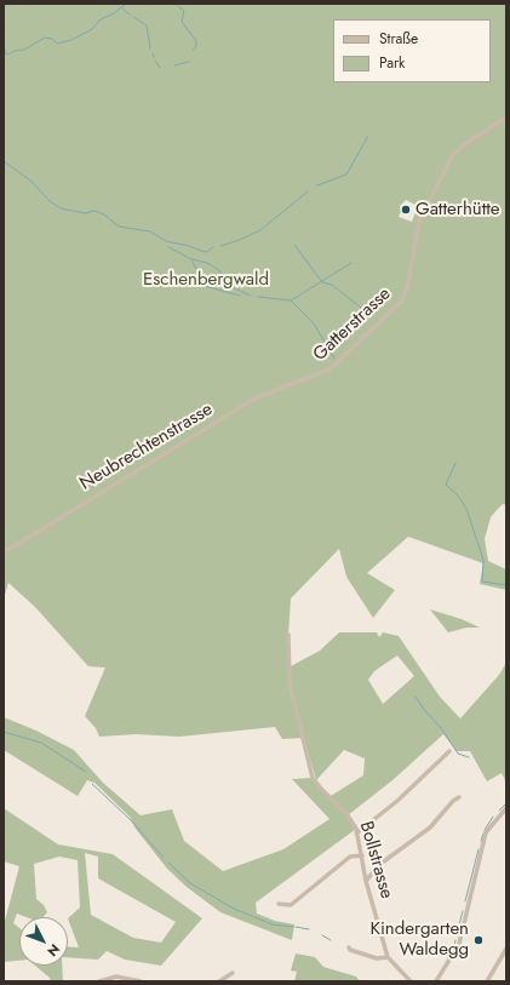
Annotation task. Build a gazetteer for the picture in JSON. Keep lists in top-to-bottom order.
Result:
{
  "streets": {
    "street": ["Gatterstrasse", "Neubrechtenstrasse", "Bollstrasse"]
  },
  "crossings": [
    ["Gatterstrasse", "Neubrechtenstrasse"]
  ],
  "parks": ["Eschenbergwald"],
  "places": ["Gatterhütte", "Kindergarten Waldegg"],
  "legend": ["Straße", "Park"],
  "north": "bottom right"
}
